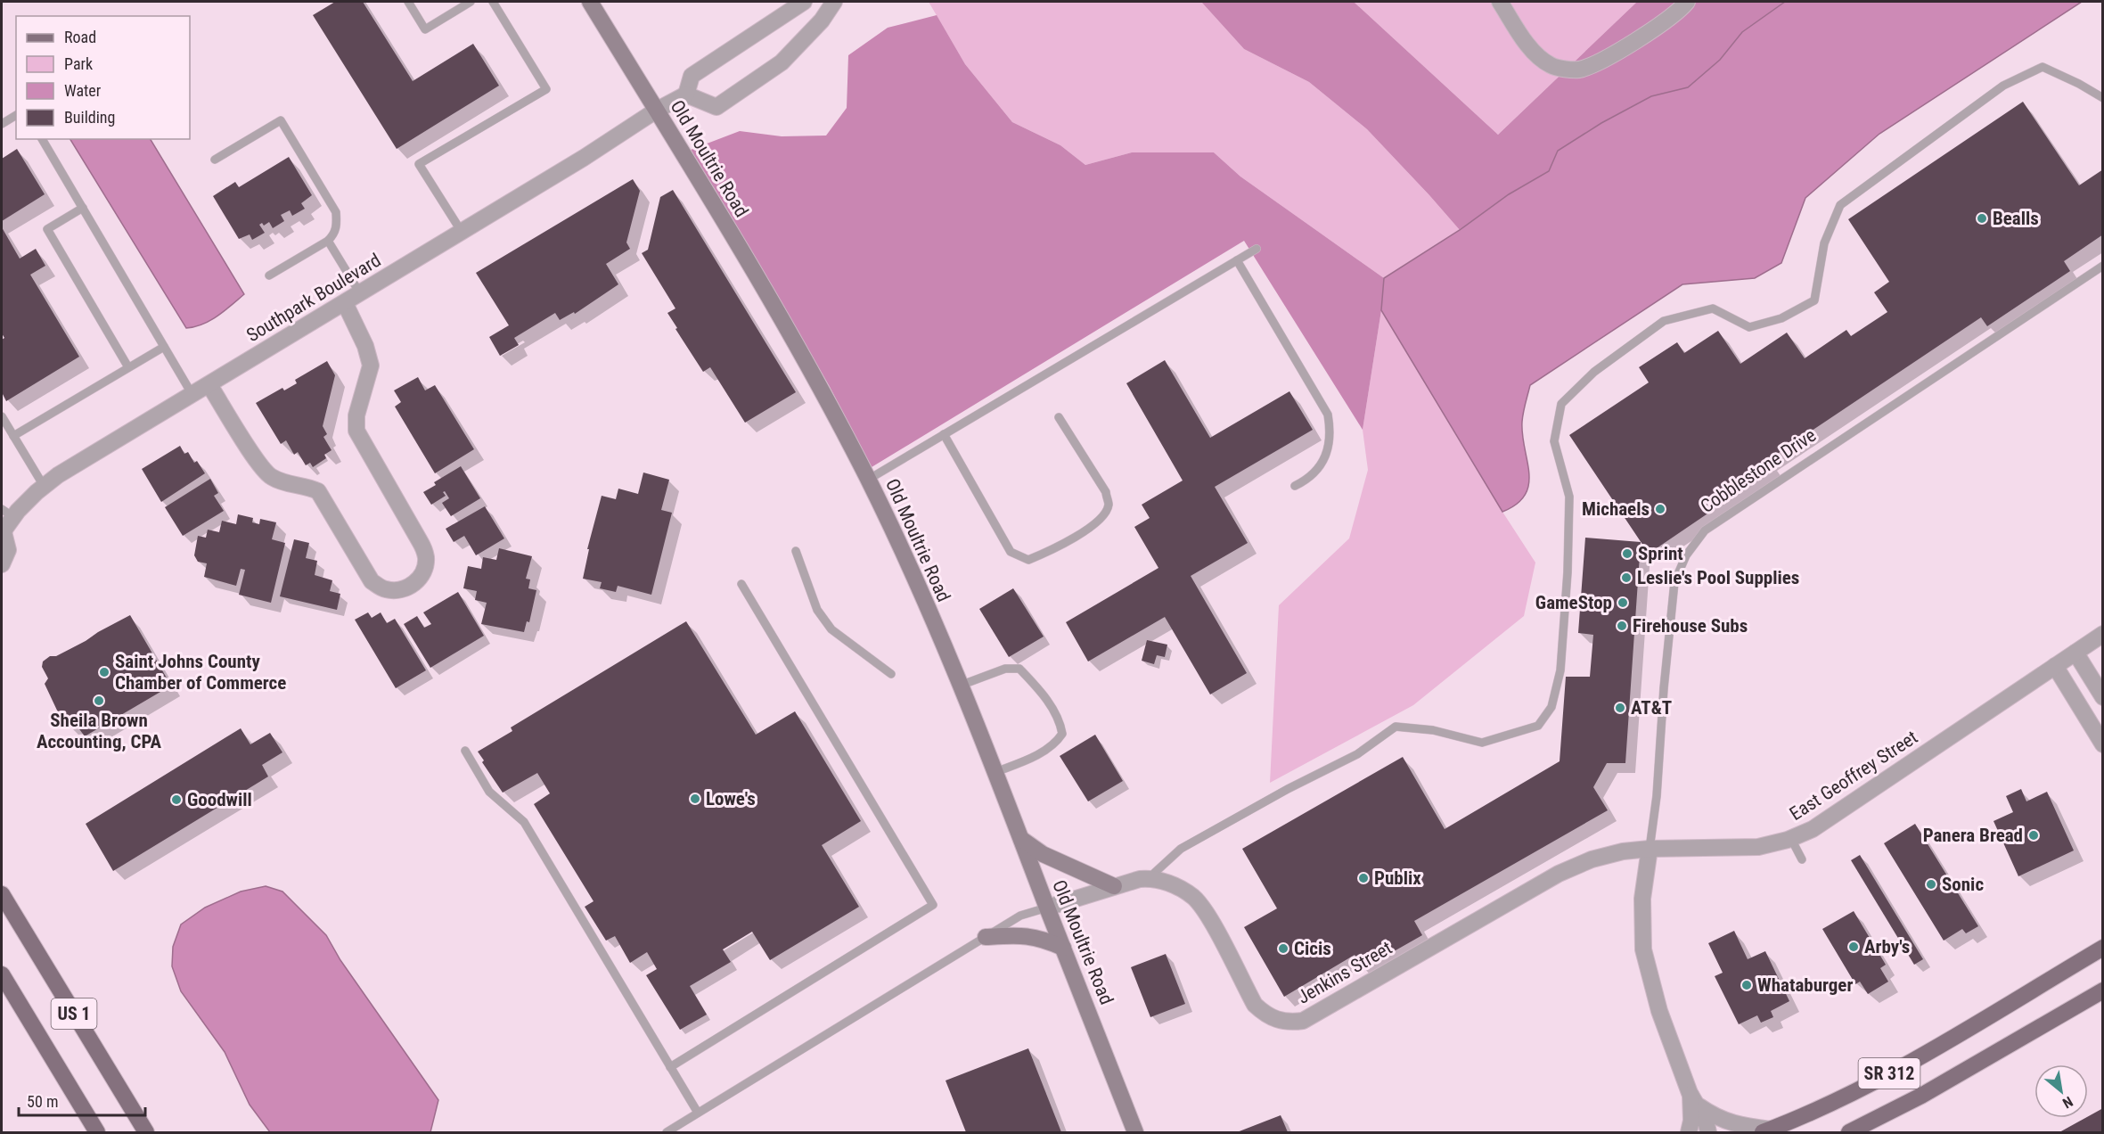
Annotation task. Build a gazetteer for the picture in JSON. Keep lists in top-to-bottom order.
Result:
{
  "streets": {
    "main road": ["Old Moultrie Road", "US 1", "SR 312"],
    "street": [
      "Southpark Boulevard",
      "Cobblestone Drive",
      "East Geoffrey Street",
      "Jenkins Street"
    ]
  },
  "crossings": [
    ["Old Moultrie Road", "Southpark Boulevard"],
    ["Cobblestone Drive", "East Geoffrey Street"],
    ["Cobblestone Drive", "Jenkins Street"],
    ["East Geoffrey Street", "Jenkins Street"]
  ],
  "places": [
    "Bealls",
    "Michaels",
    "Sprint",
    "Leslie's Pool Supplies",
    "GameStop",
    "Firehouse Subs",
    "Saint Johns County Chamber of Commerce",
    "Sheila Brown Accounting, CPA",
    "AT&T",
    "Lowe's",
    "Goodwill",
    "Panera Bread",
    "Publix",
    "Sonic",
    "Arby's",
    "Cicis",
    "Whataburger"
  ],
  "legend": [
    "Road",
    "Park",
    "Water",
    "Building"
  ],
  "scale_bar": "50 m",
  "north": "bottom right"
}
